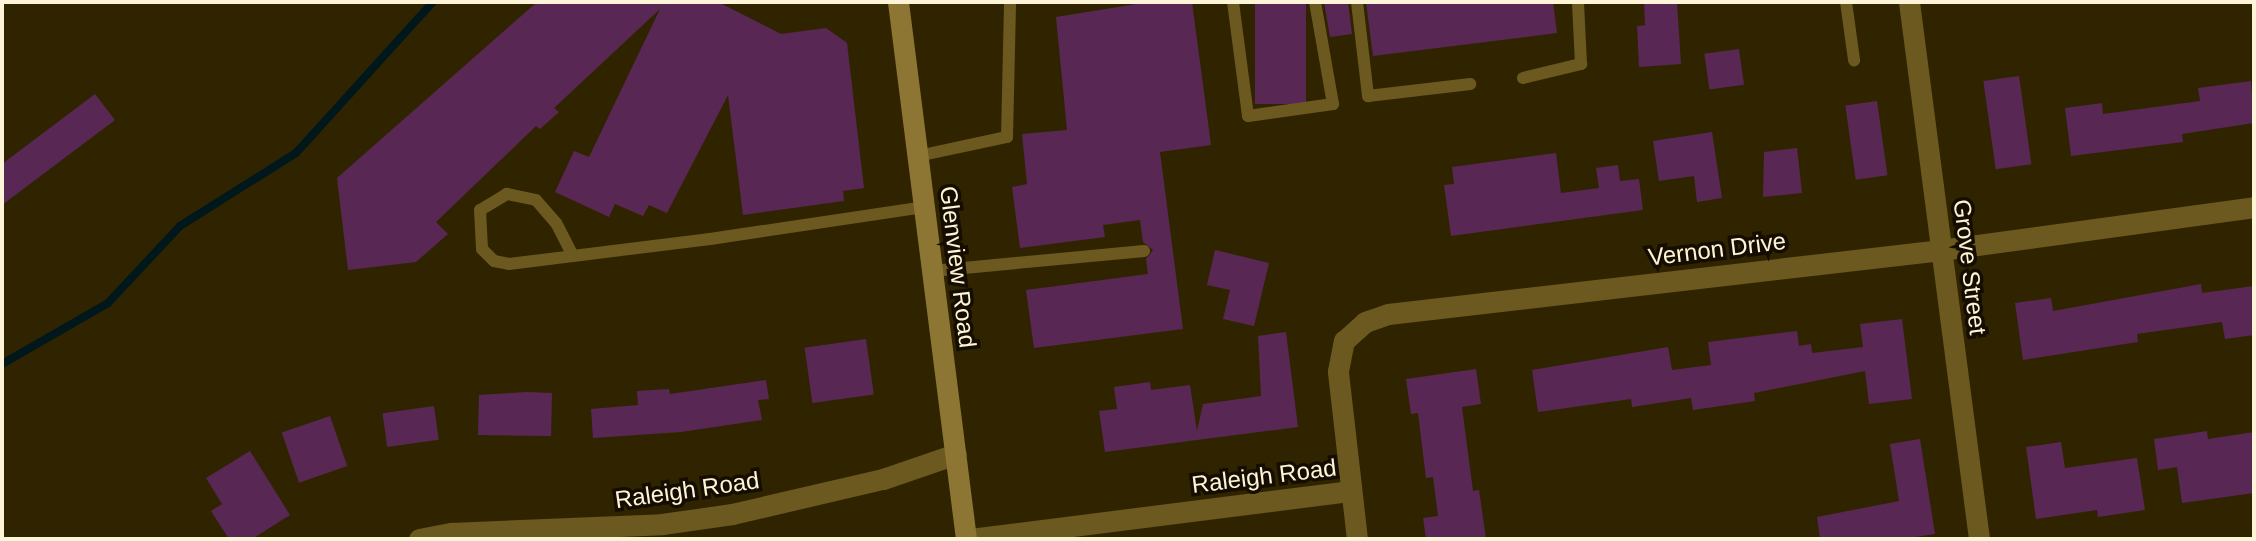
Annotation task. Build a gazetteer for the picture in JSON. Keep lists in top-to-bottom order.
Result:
{
  "streets": {
    "main road": ["Glenview Road"],
    "street": ["Vernon Drive", "Grove Street", "Raleigh Road"]
  },
  "crossings": [
    ["Vernon Drive", "Grove Street"],
    ["Vernon Drive", "Raleigh Road"],
    ["Glenview Road", "Raleigh Road"]
  ]
}
